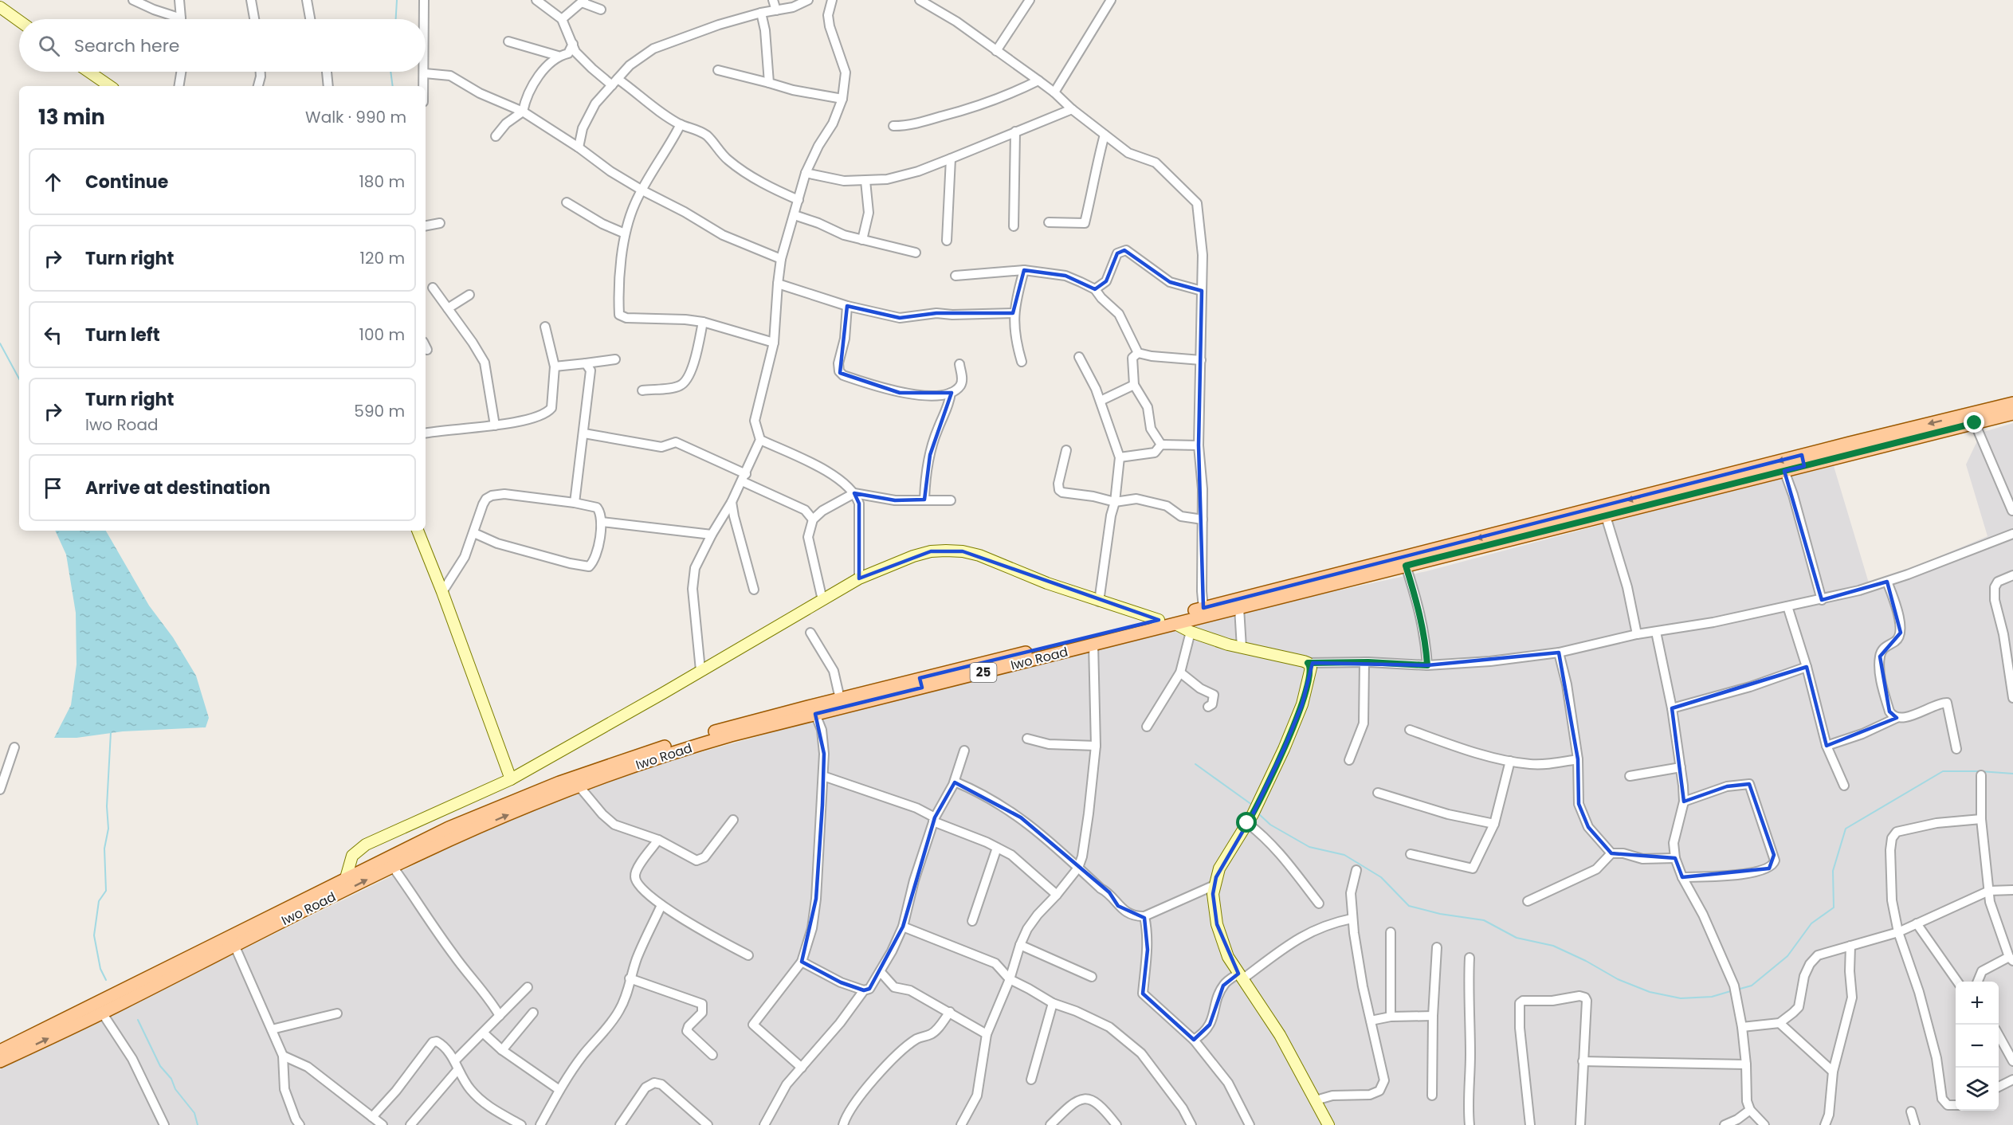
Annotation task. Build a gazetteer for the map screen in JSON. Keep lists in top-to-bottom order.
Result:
{
  "streets": {
    "main road": ["Iwo Road", "25"]
  },
  "page": {
    "search": "Search here",
    "heading": ["13 min", "Walk · 990 m"],
    "list": [
      ["Continue", "180 m"],
      ["Turn right", "120 m"],
      ["Turn left", "100 m"],
      ["Turn right", "Iwo Road", "590 m"],
      "Arrive at destination"
    ],
    "map_buttons": ["+", "−"]
  }
}
